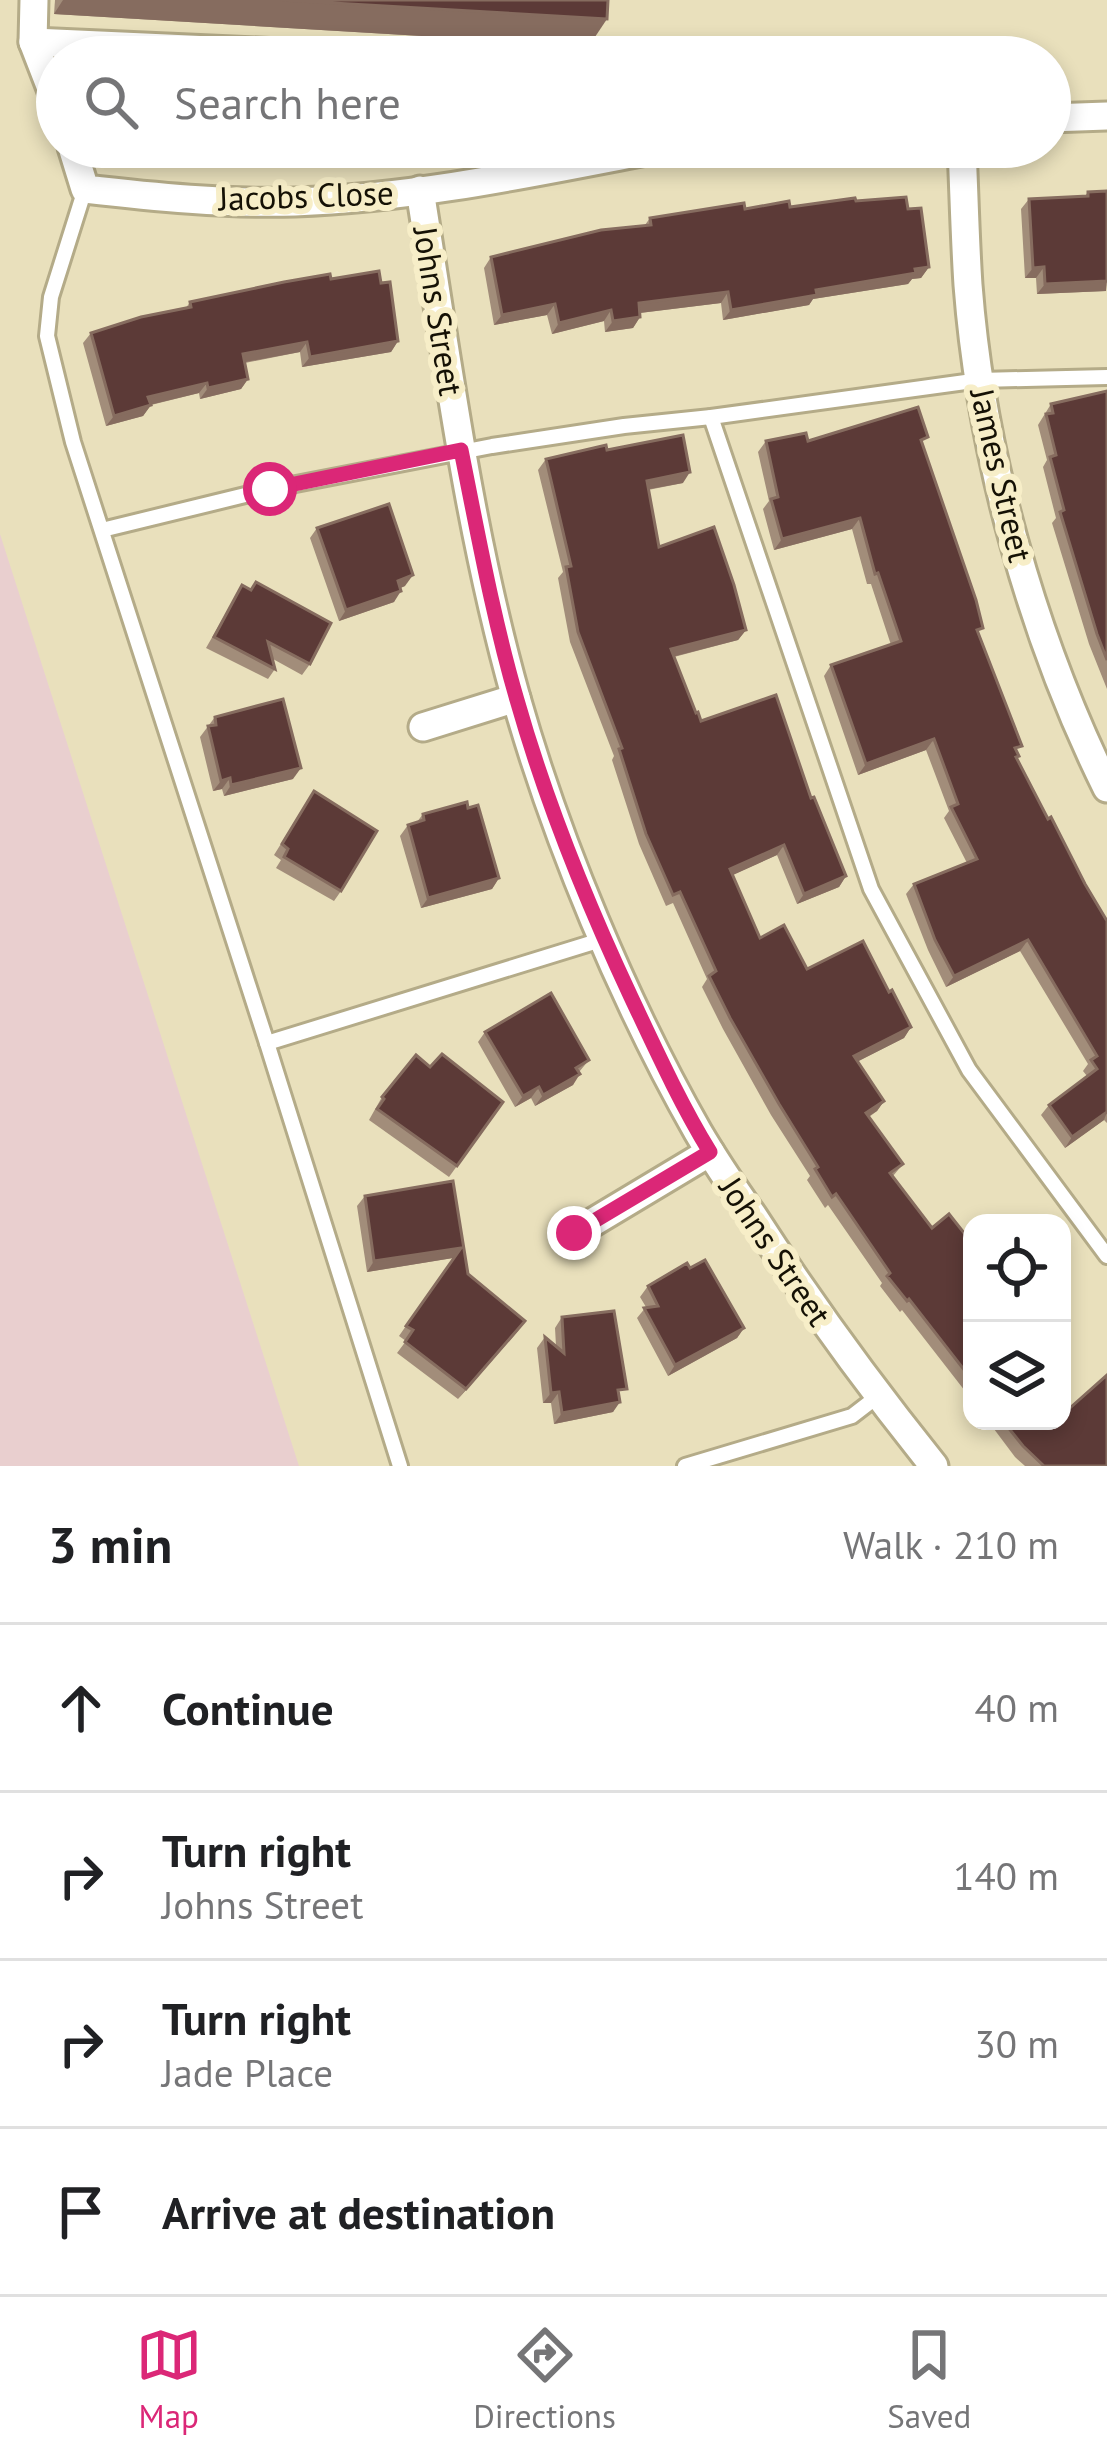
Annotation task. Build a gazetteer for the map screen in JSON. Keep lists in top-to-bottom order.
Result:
{
  "streets": {
    "street": ["Jacobs Close", "Johns Street", "James Street"]
  },
  "crossings": [
    ["Jacobs Close", "Johns Street"]
  ],
  "page": {
    "search": "Search here",
    "heading": ["3 min", "Walk · 210 m"],
    "list": [
      ["Continue", "40 m"],
      ["Turn right", "Johns Street", "140 m"],
      ["Turn right", "Jade Place", "30 m"],
      "Arrive at destination"
    ],
    "nav": ["Map", "Directions", "Saved"]
  }
}
